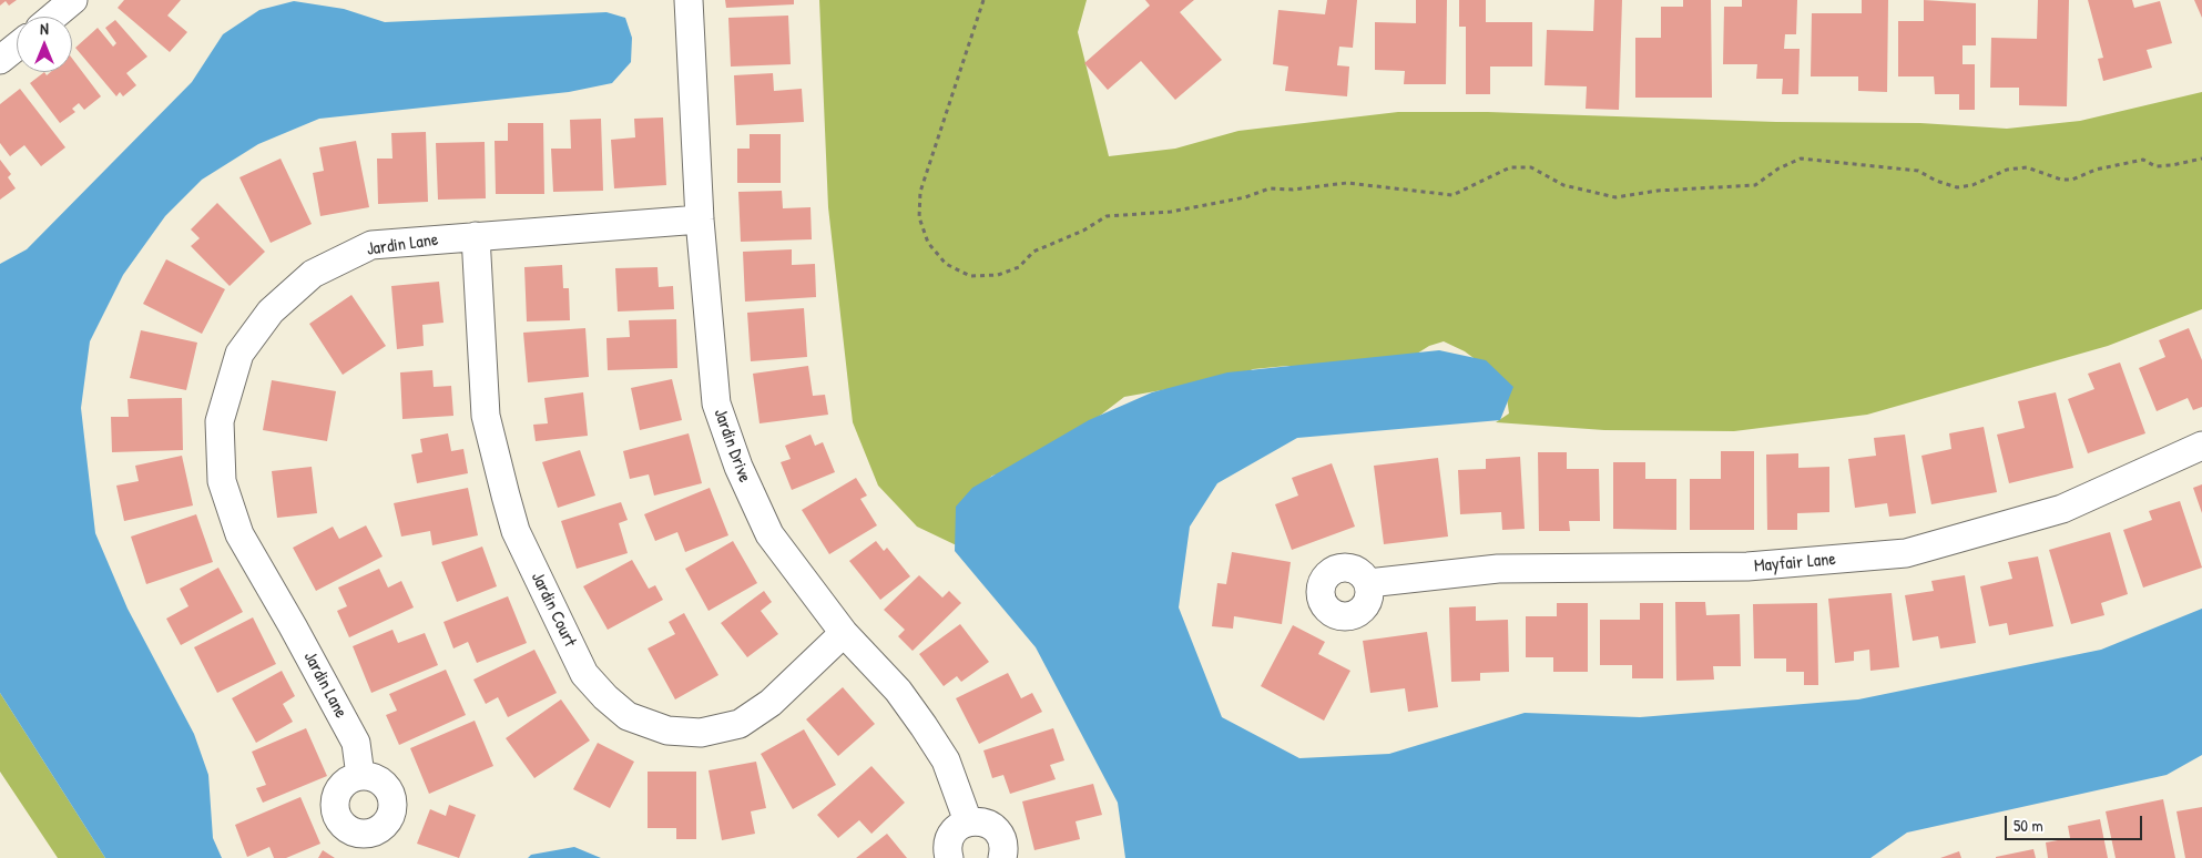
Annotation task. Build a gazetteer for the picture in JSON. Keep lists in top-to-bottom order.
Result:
{
  "streets": {
    "street": [
      "Jardin Lane",
      "Jardin Drive",
      "Mayfair Lane",
      "Jardin Court"
    ]
  },
  "crossings": [
    ["Jardin Lane", "Jardin Drive"],
    ["Jardin Lane", "Jardin Court"],
    ["Jardin Drive", "Jardin Court"]
  ],
  "scale_bar": "50 m",
  "north": "top"
}
